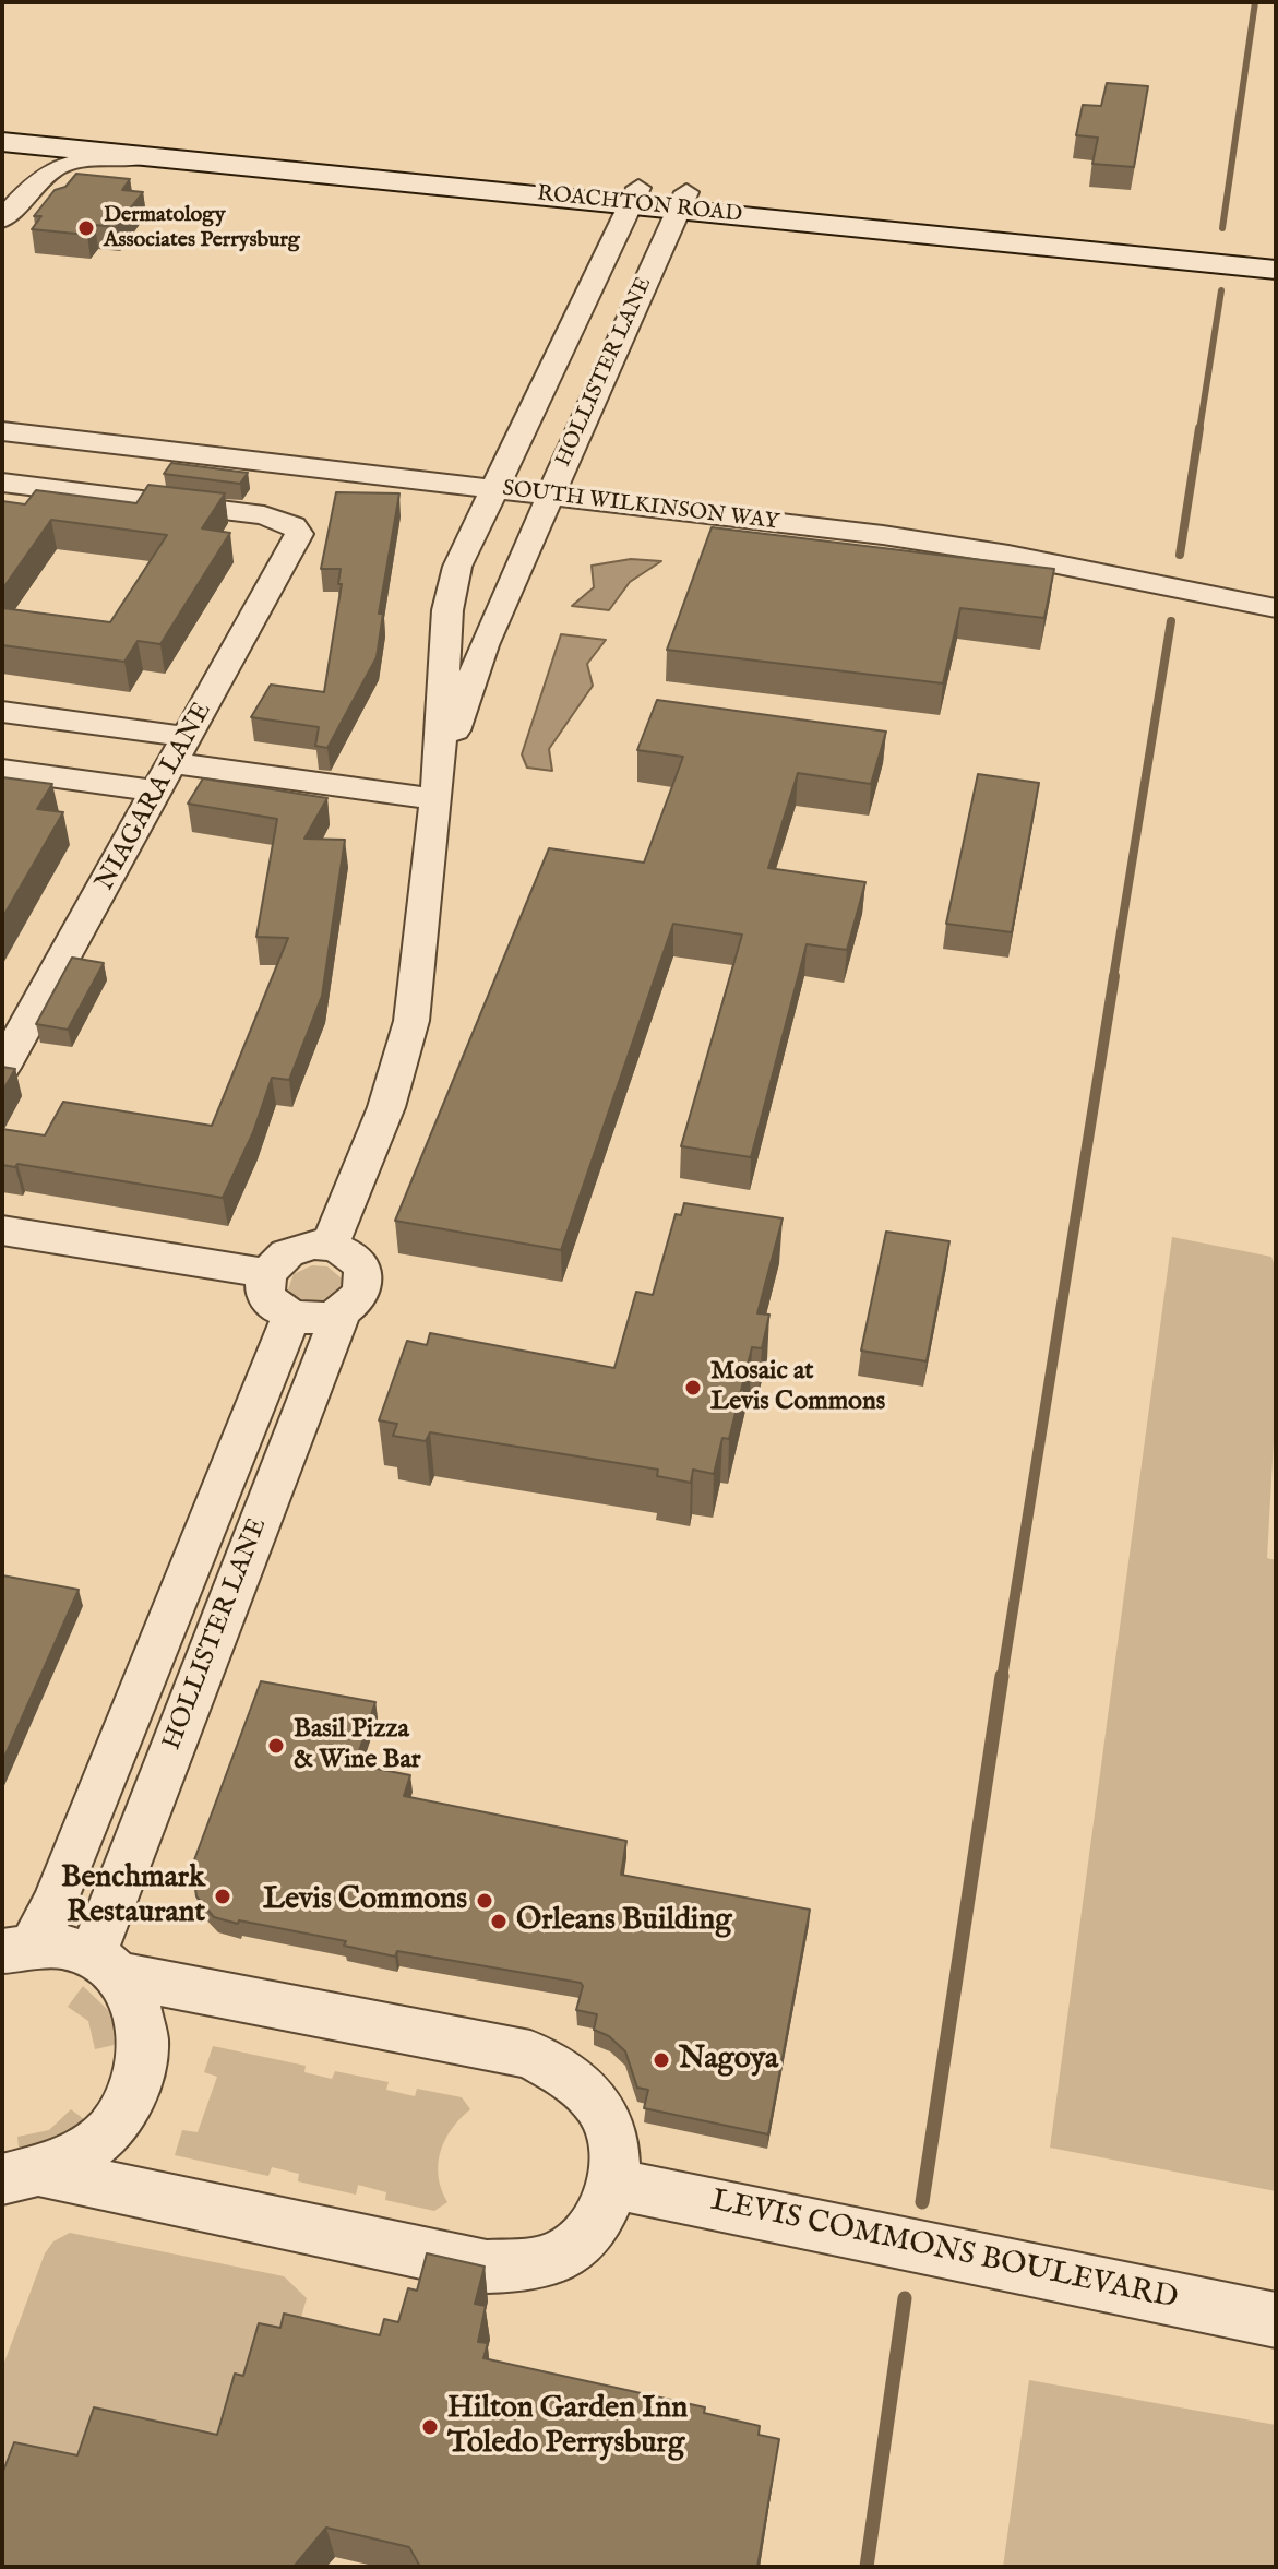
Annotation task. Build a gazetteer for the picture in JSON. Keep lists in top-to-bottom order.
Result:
{
  "streets": {
    "street": [
      "ROACHTON ROAD",
      "HOLLISTER LANE",
      "SOUTH WILKINSON WAY",
      "NIAGARA LANE",
      "LEVIS COMMONS BOULEVARD"
    ]
  },
  "crossings": [
    ["ROACHTON ROAD", "HOLLISTER LANE"],
    ["HOLLISTER LANE", "SOUTH WILKINSON WAY"]
  ],
  "places": [
    "Dermatology Associates Perrysburg",
    "Mosaic at Levis Commons",
    "Basil Pizza & Wine Bar",
    "Benchmark Restaurant",
    "Levis Commons",
    "Orleans Building",
    "Nagoya",
    "Hilton Garden Inn Toledo Perrysburg"
  ]
}
